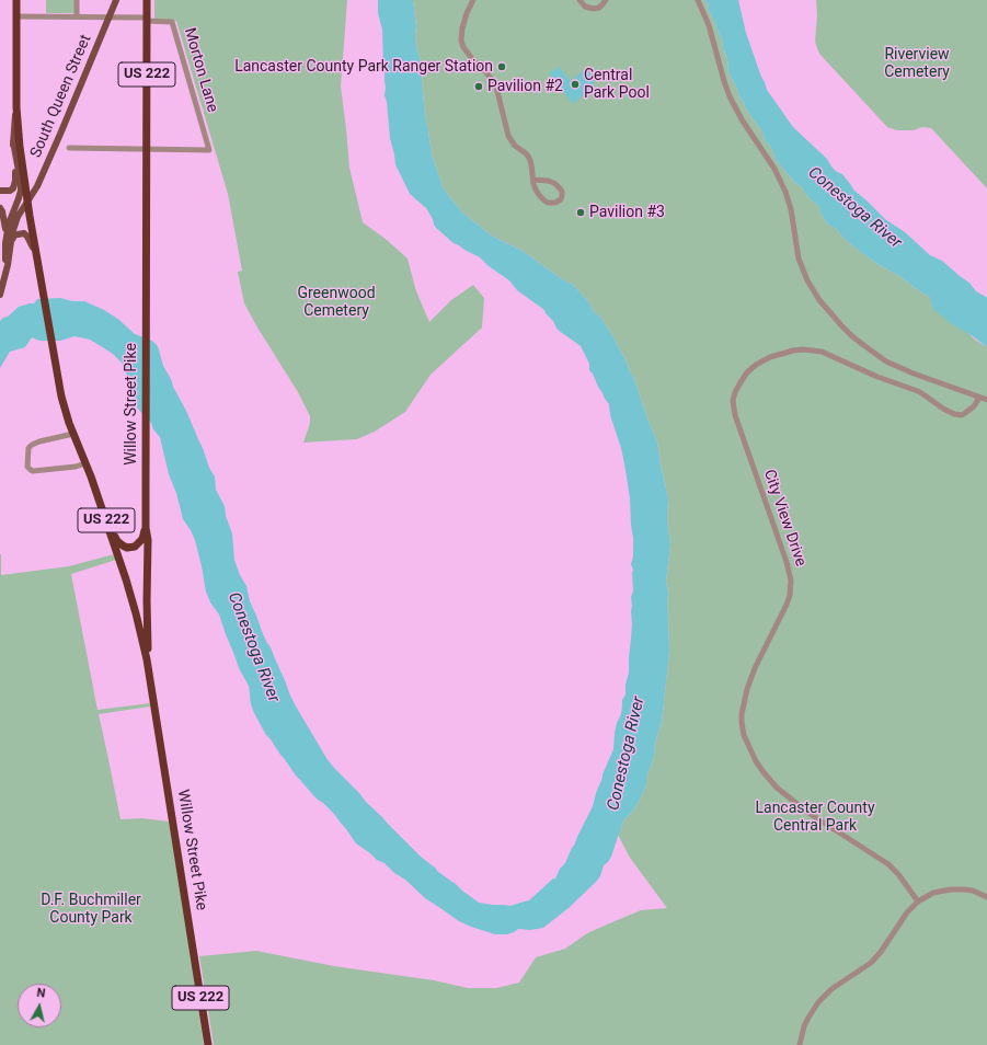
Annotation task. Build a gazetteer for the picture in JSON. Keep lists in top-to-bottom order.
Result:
{
  "streets": {
    "highway": ["US 222", "Willow Street Pike"],
    "main road": ["South Queen Street"],
    "street": ["Morton Lane", "City View Drive"]
  },
  "crossings": [
    ["Morton Lane", "US 222"],
    ["Morton Lane", "Willow Street Pike"],
    ["US 222", "South Queen Street"],
    ["US 222", "Willow Street Pike"],
    ["South Queen Street", "Willow Street Pike"]
  ],
  "water": ["Conestoga River"],
  "parks": [
    "Riverview Cemetery",
    "Greenwood Cemetery",
    "Lancaster County Central Park",
    "D.F. Buchmiller County Park"
  ],
  "places": [
    "Lancaster County Park Ranger Station",
    "Central Park Pool",
    "Pavilion #2",
    "Pavilion #3"
  ],
  "north": "top"
}
